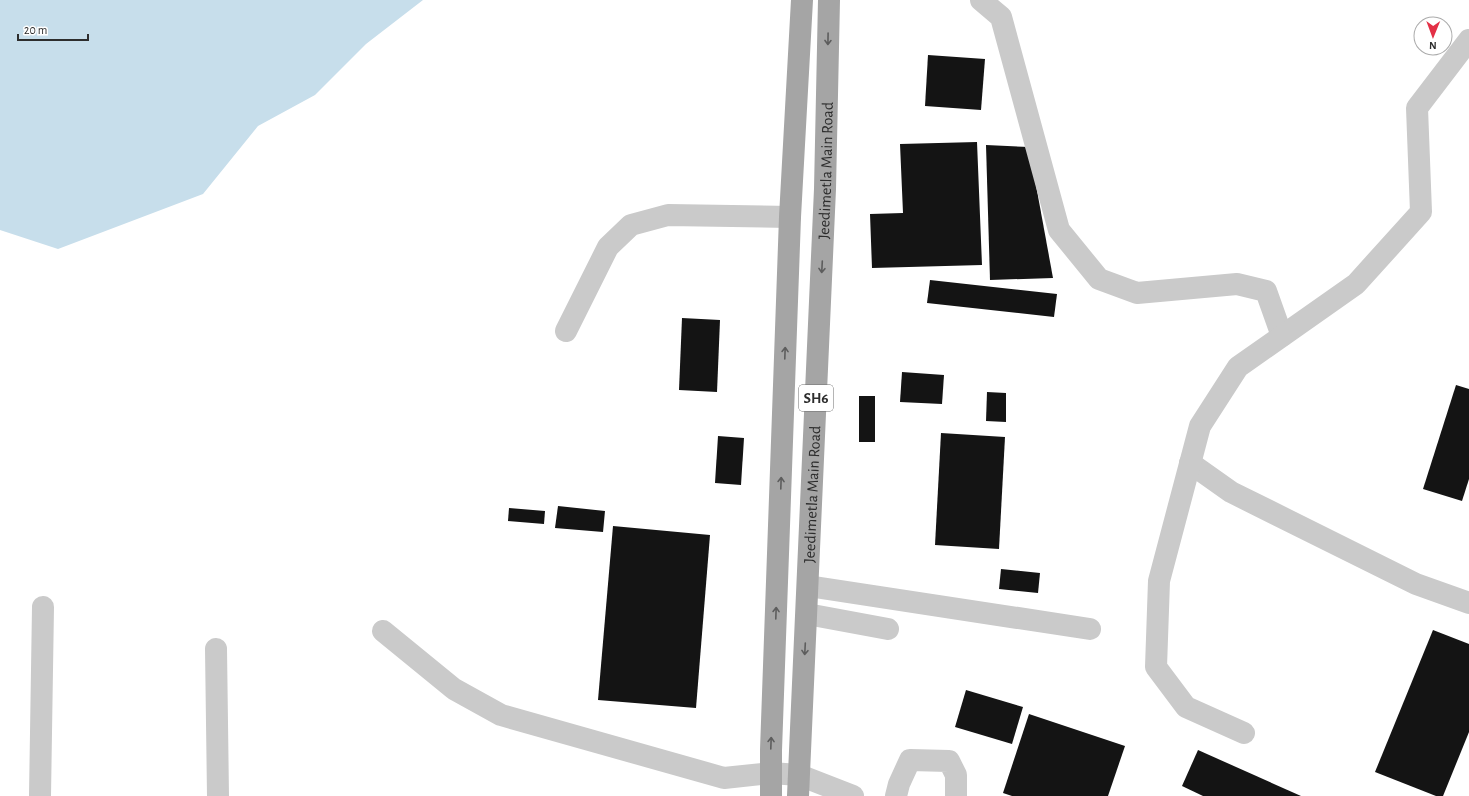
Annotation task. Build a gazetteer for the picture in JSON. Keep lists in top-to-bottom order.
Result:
{
  "streets": {
    "main road": ["Jeedimetla Main Road", "SH6"]
  },
  "scale_bar": "20 m",
  "north": "bottom"
}
